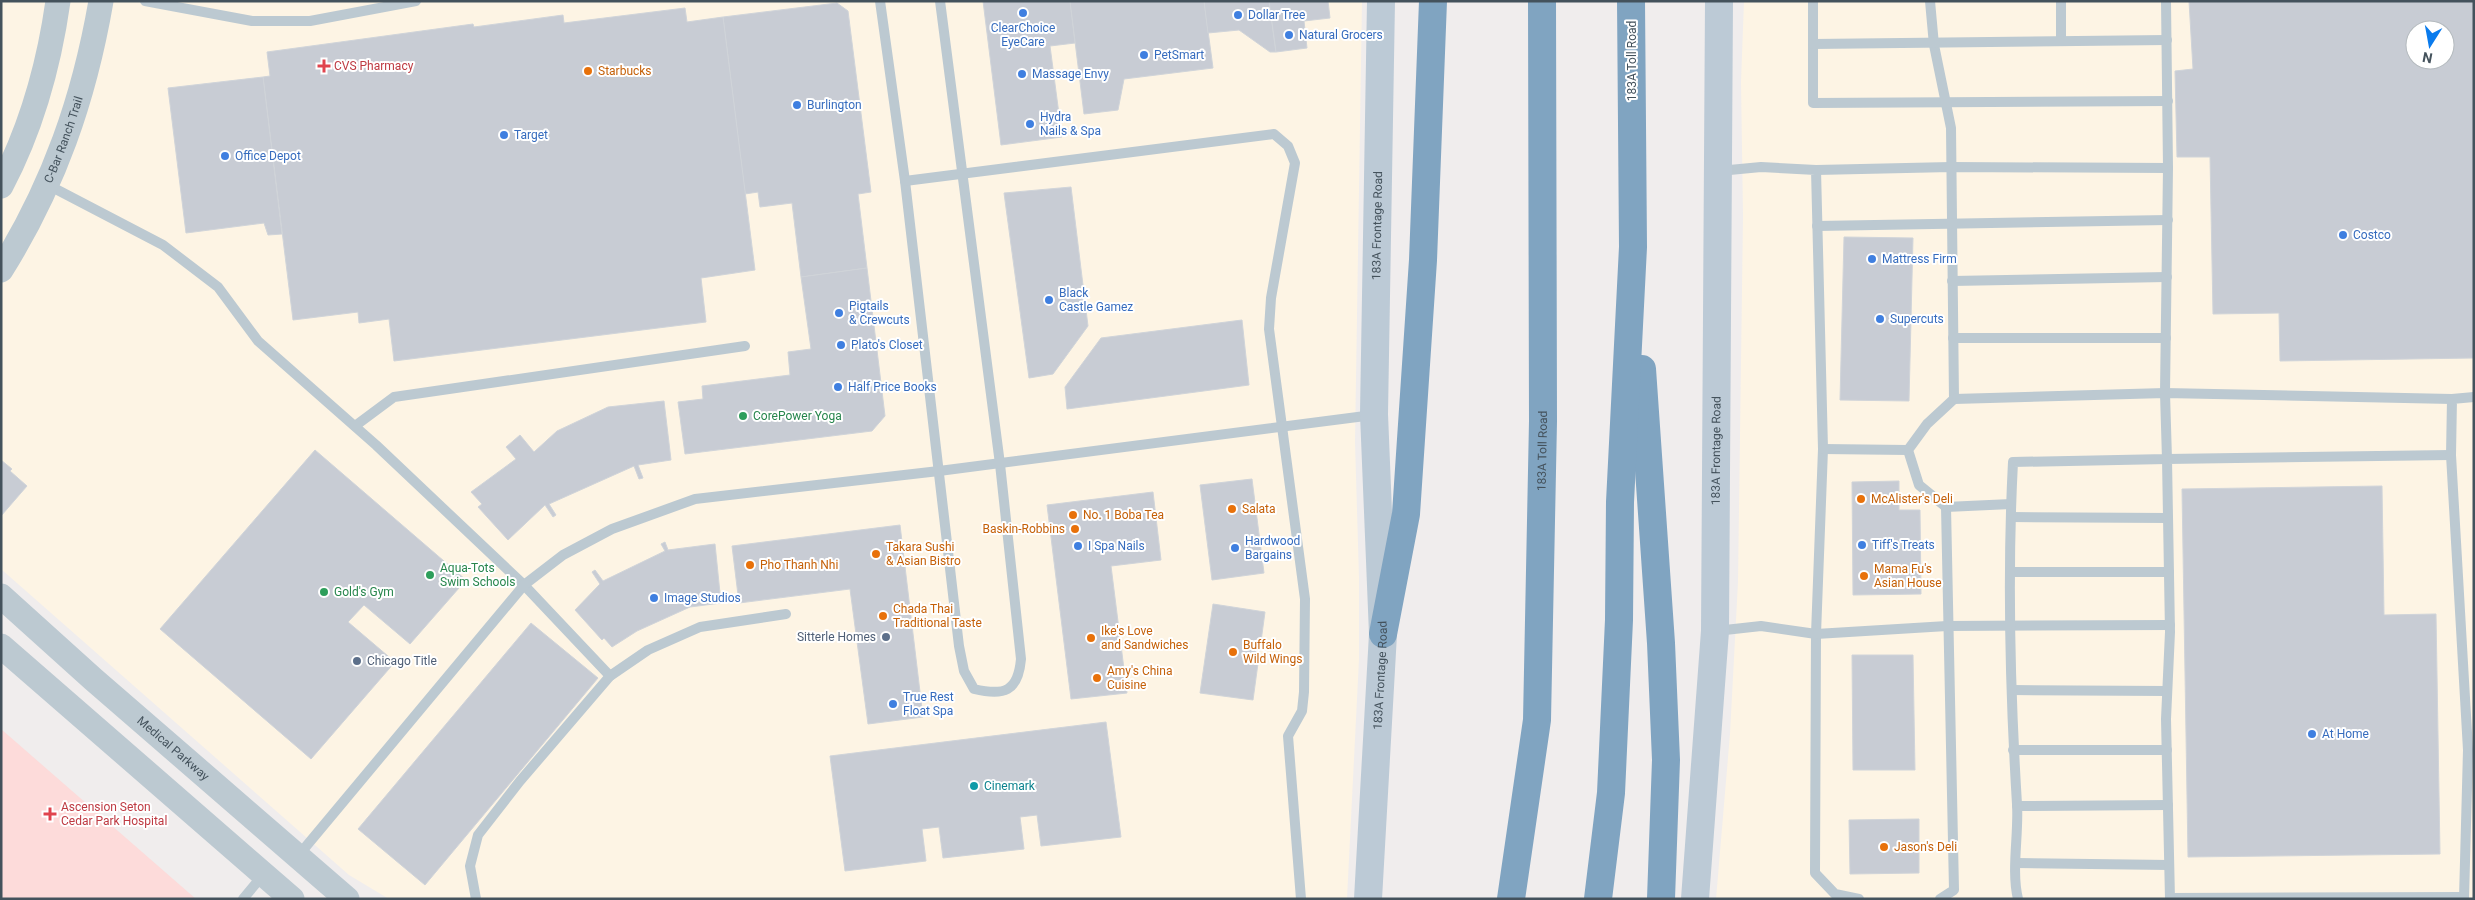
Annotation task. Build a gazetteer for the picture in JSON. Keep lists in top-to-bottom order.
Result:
{
  "streets": {
    "highway": ["183A Toll Road"],
    "main road": ["183A Frontage Road"],
    "street": ["C-Bar Ranch Trail", "Medical Parkway"]
  },
  "places": {
    "other": [
      "ClearChoice EyeCare",
      "Dollar Tree",
      "Natural Grocers",
      "PetSmart",
      "Starbucks",
      "Massage Envy",
      "Burlington",
      "Hydra Nails & Spa",
      "Target",
      "Office Depot",
      "Costco",
      "Mattress Firm",
      "Black Castle Gamez",
      "Pigtails & Crewcuts",
      "Supercuts",
      "Plato's Closet",
      "Half Price Books",
      "CorePower Yoga",
      "McAlister's Deli",
      "Salata",
      "No. 1 Boba Tea",
      "Baskin-Robbins",
      "Tiff's Treats",
      "I Spa Nails",
      "Hardwood Bargains",
      "Takara Sushi & Asian Bistro",
      "Pho Thanh Nhi",
      "Aqua-Tots Swim Schools",
      "Mama Fu's Asian House",
      "Gold's Gym",
      "Image Studios",
      "Chada Thai Traditional Taste",
      "Sitterle Homes",
      "Ike's Love and Sandwiches",
      "Buffalo Wild Wings",
      "Chicago Title",
      "Amy's China Cuisine",
      "True Rest Float Spa",
      "At Home",
      "Cinemark",
      "Jason's Deli"
    ],
    "health": ["CVS Pharmacy", "Ascension Seton Cedar Park Hospital"]
  },
  "north": "bottom"
}
